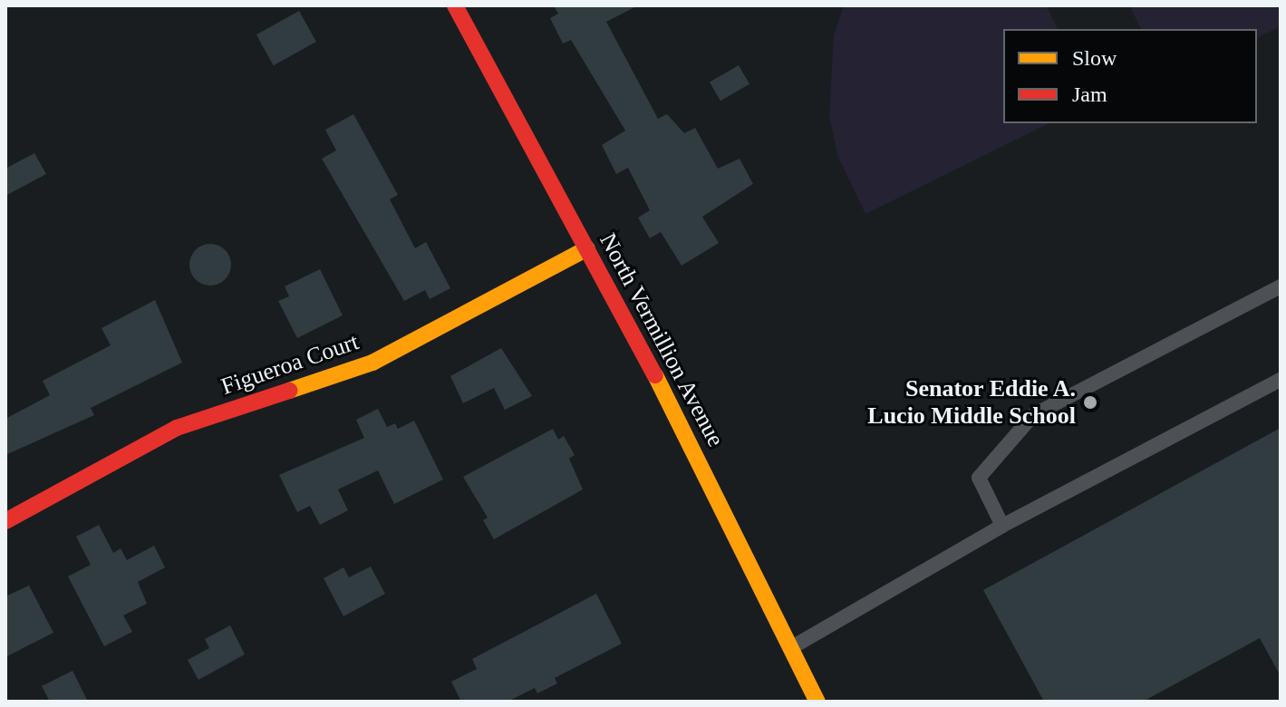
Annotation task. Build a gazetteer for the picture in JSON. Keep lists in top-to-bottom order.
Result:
{
  "streets": {
    "street": ["North Vermillion Avenue", "Figueroa Court"]
  },
  "crossings": [
    ["North Vermillion Avenue", "Figueroa Court"]
  ],
  "places": ["Senator Eddie A. Lucio Middle School"],
  "legend": ["Slow", "Jam"]
}
